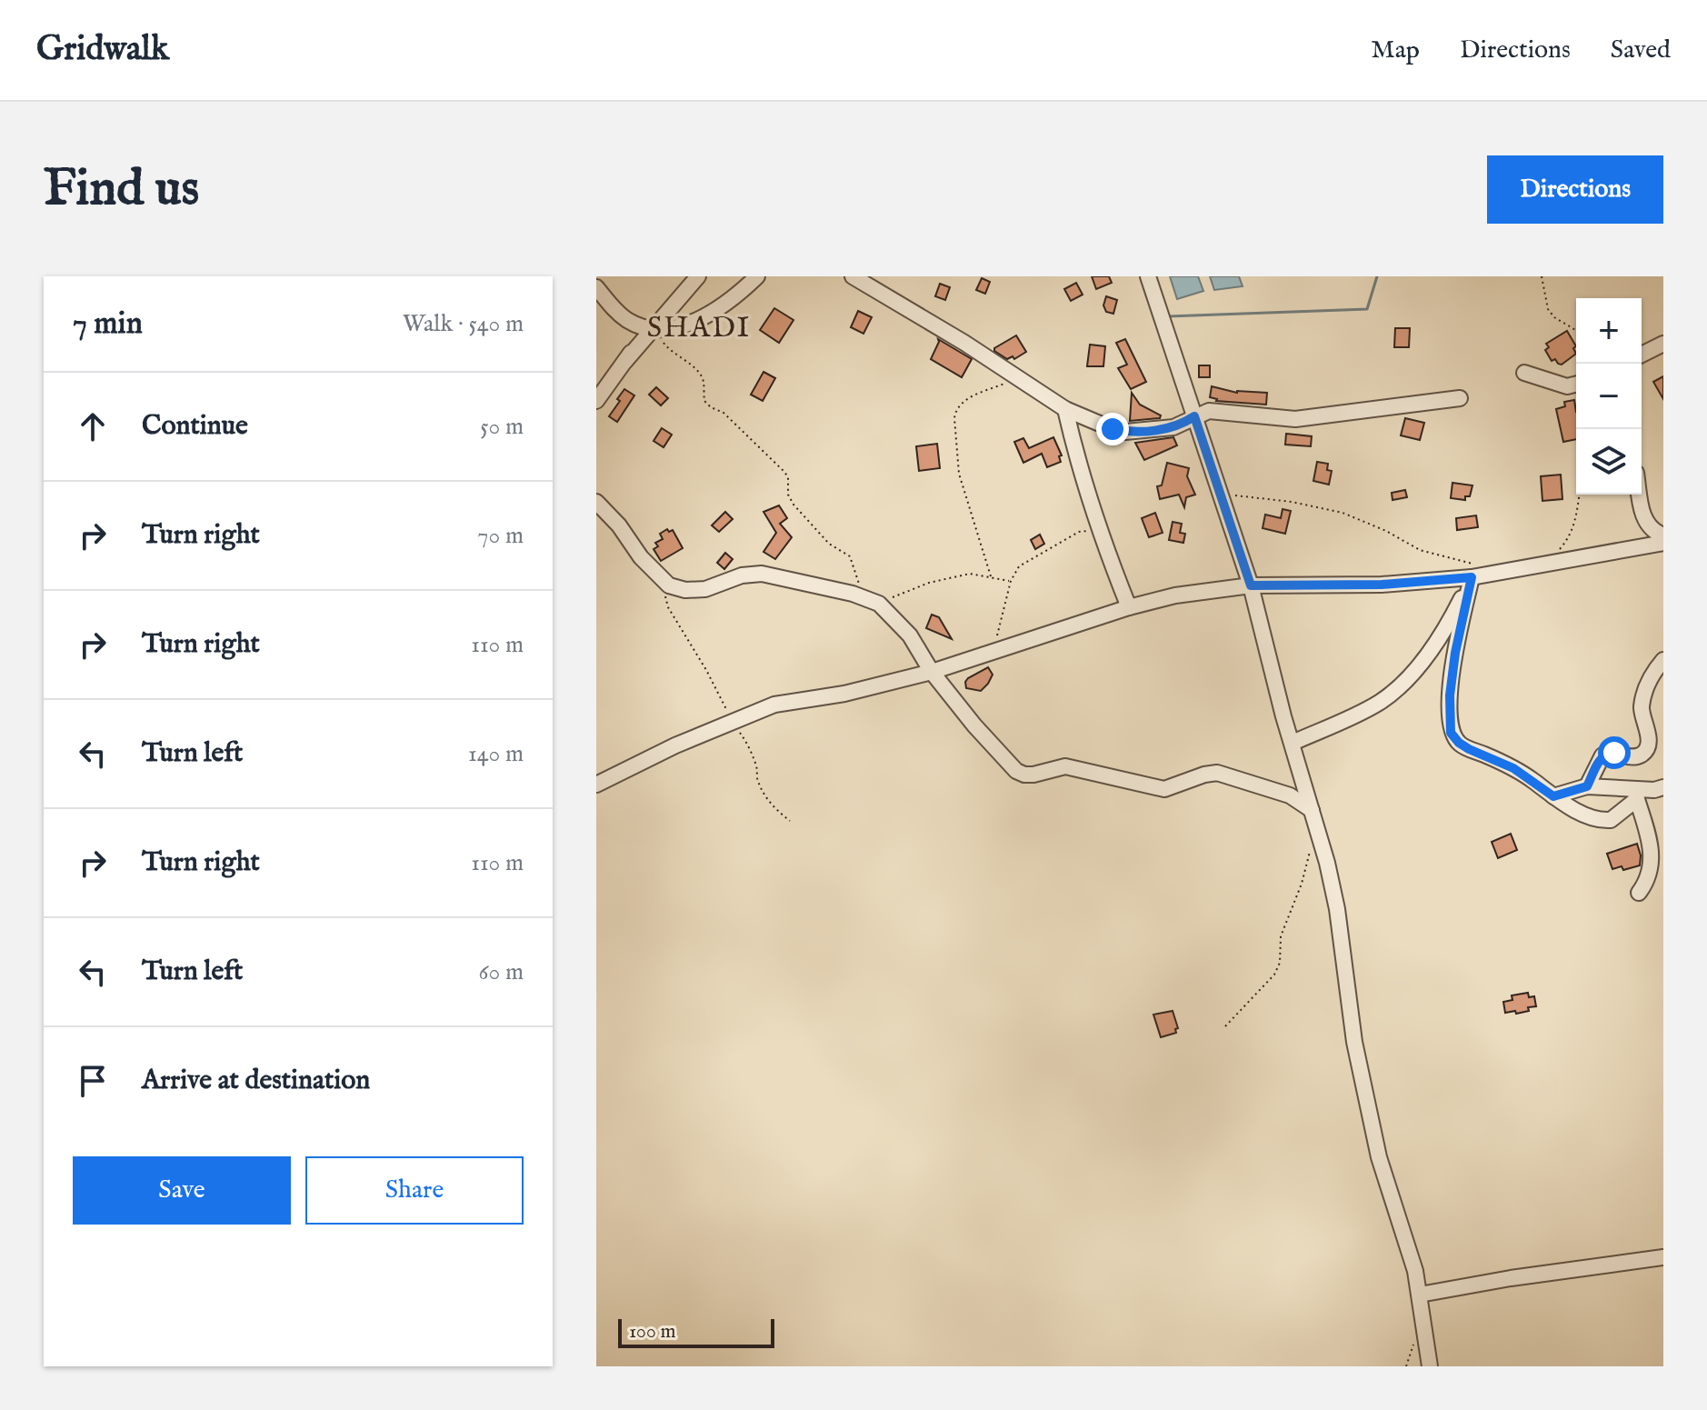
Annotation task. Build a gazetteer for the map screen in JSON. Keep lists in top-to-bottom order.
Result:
{
  "districts": ["SHADI"],
  "scale_bar": "100 m",
  "page": {
    "header": "Gridwalk",
    "nav": ["Map", "Directions", "Saved"],
    "buttons": [
      "Directions",
      ["Save", "Share"]
    ],
    "title": "Find us",
    "heading": ["7 min", "Walk · 540 m"],
    "map_buttons": ["+", "−"],
    "list": [
      ["Continue", "50 m"],
      ["Turn right", "70 m"],
      ["Turn right", "110 m"],
      ["Turn left", "140 m"],
      ["Turn right", "110 m"],
      ["Turn left", "60 m"],
      "Arrive at destination"
    ],
    "scale": "100 m"
  }
}
